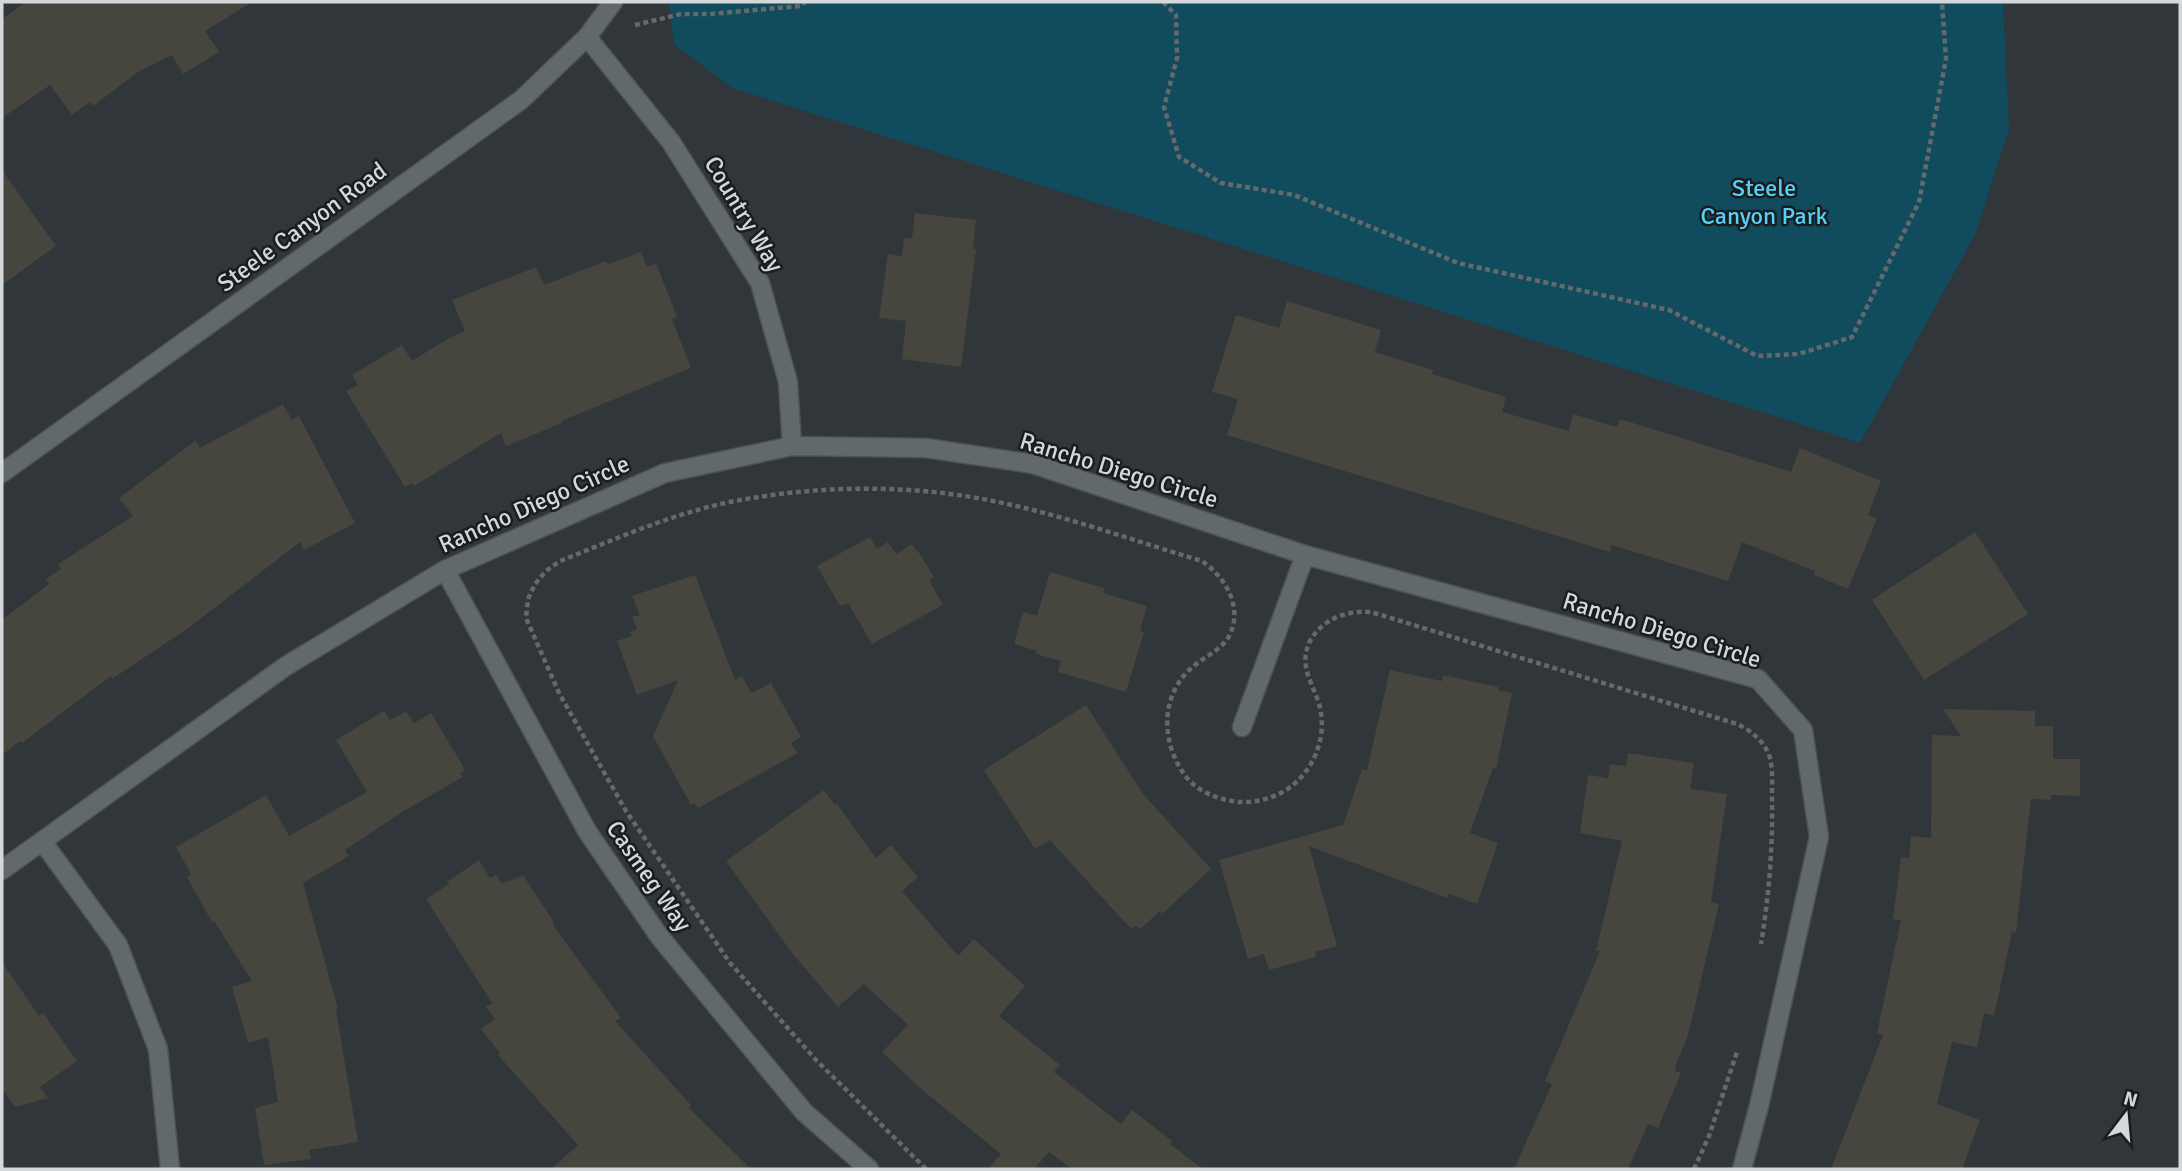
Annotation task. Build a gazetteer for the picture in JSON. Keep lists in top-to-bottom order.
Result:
{
  "streets": {
    "street": [
      "Country Way",
      "Steele Canyon Road",
      "Rancho Diego Circle",
      "Casmeg Way"
    ]
  },
  "crossings": [
    ["Country Way", "Steele Canyon Road"],
    ["Country Way", "Rancho Diego Circle"],
    ["Rancho Diego Circle", "Casmeg Way"]
  ],
  "parks": ["Steele Canyon Park"],
  "north": "top"
}
